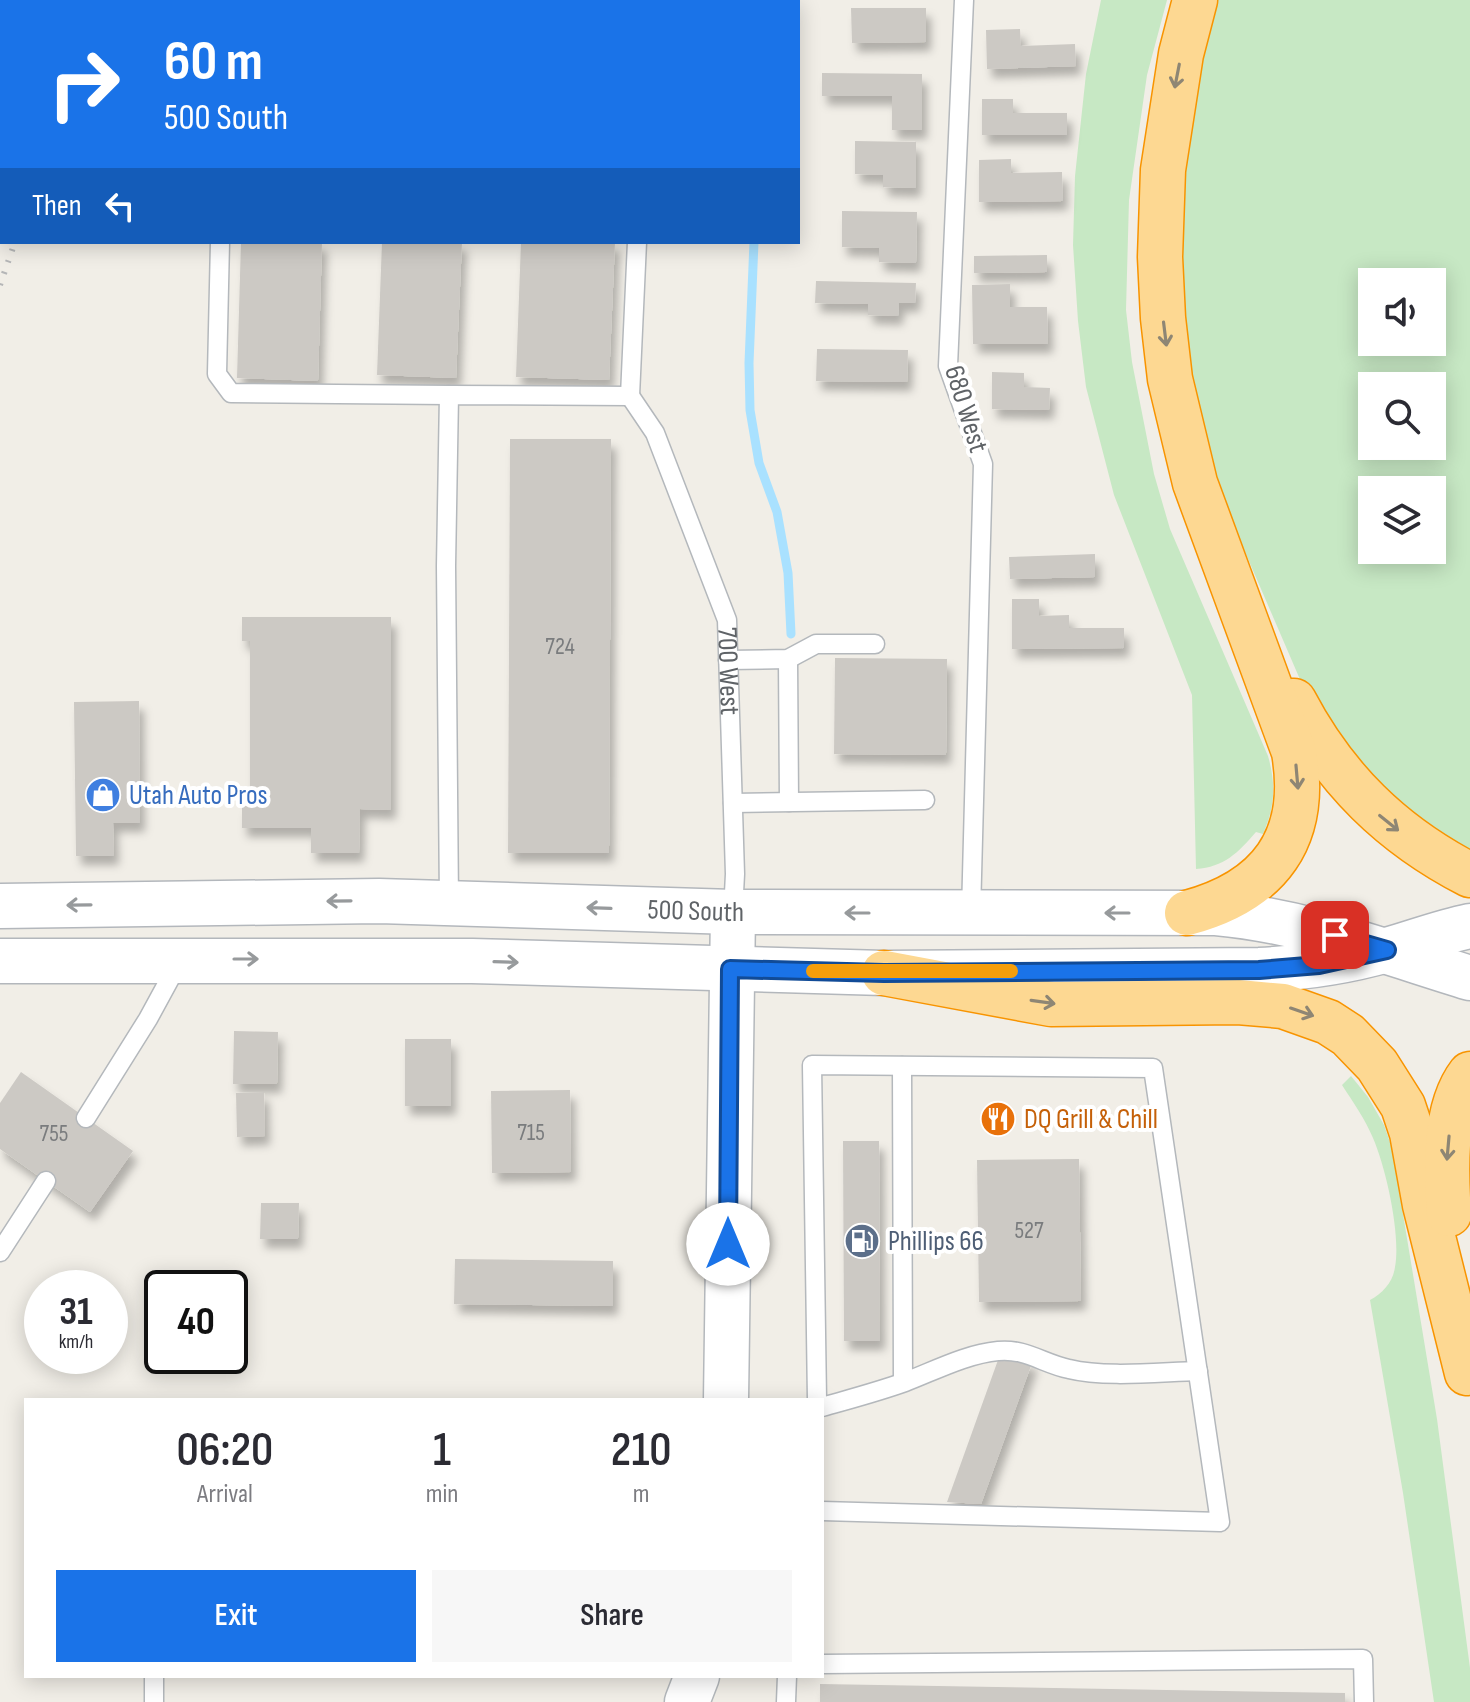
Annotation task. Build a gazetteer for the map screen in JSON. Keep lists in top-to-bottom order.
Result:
{
  "streets": {
    "main road": ["700 West", "500 South"],
    "lane": ["680 West"]
  },
  "crossings": [
    ["680 West", "500 South"],
    ["700 West", "500 South"]
  ],
  "places": {
    "shop": ["Utah Auto Pros"],
    "restaurant": ["DQ Grill & Chill"],
    "fuel station": ["Phillips 66"]
  },
  "house_numbers": [
    "724",
    "715",
    "755",
    "527"
  ],
  "page": {
    "turn": ["60 m", "500 South"],
    "then": "Then",
    "speed": "31 km/h",
    "limit": "40",
    "eta": [
      "06:20",
      "Arrival",
      "1",
      "min",
      "210",
      "m"
    ],
    "buttons": ["Exit", "Share"]
  }
}
